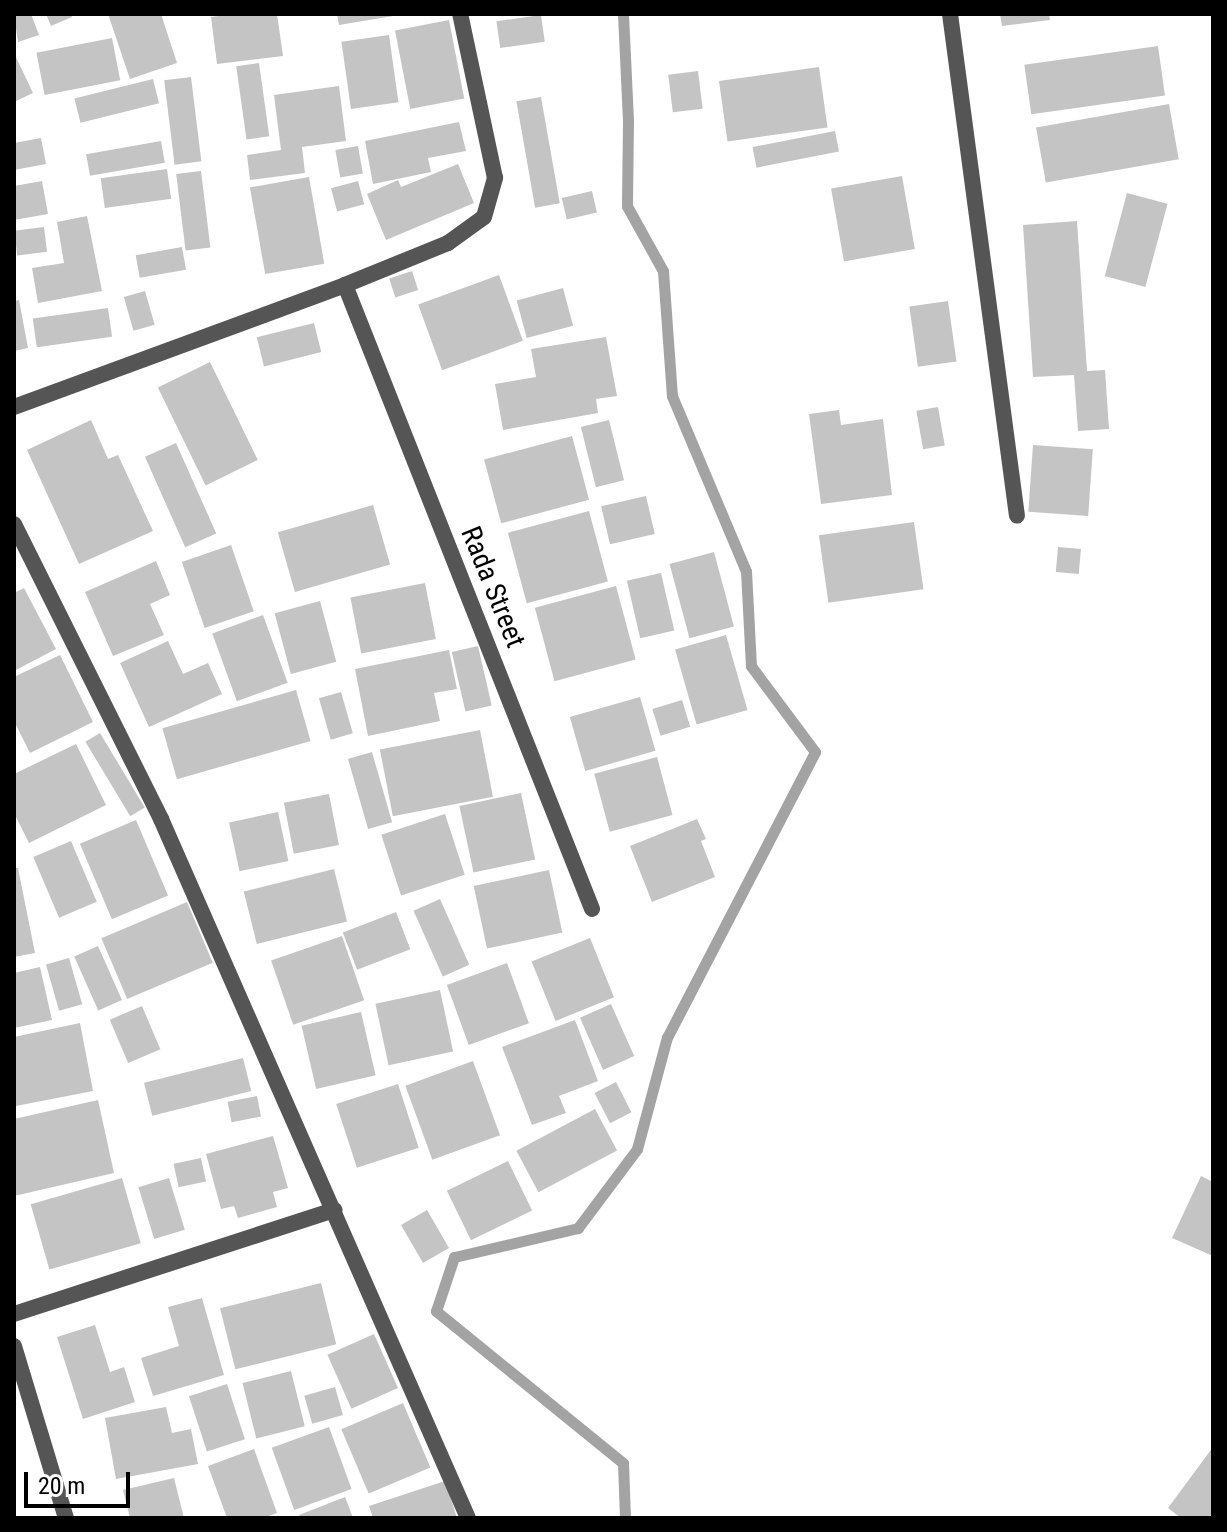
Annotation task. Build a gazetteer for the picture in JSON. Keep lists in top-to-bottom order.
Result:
{
  "streets": {
    "street": ["Rada Street"]
  },
  "scale_bar": "20 m"
}
